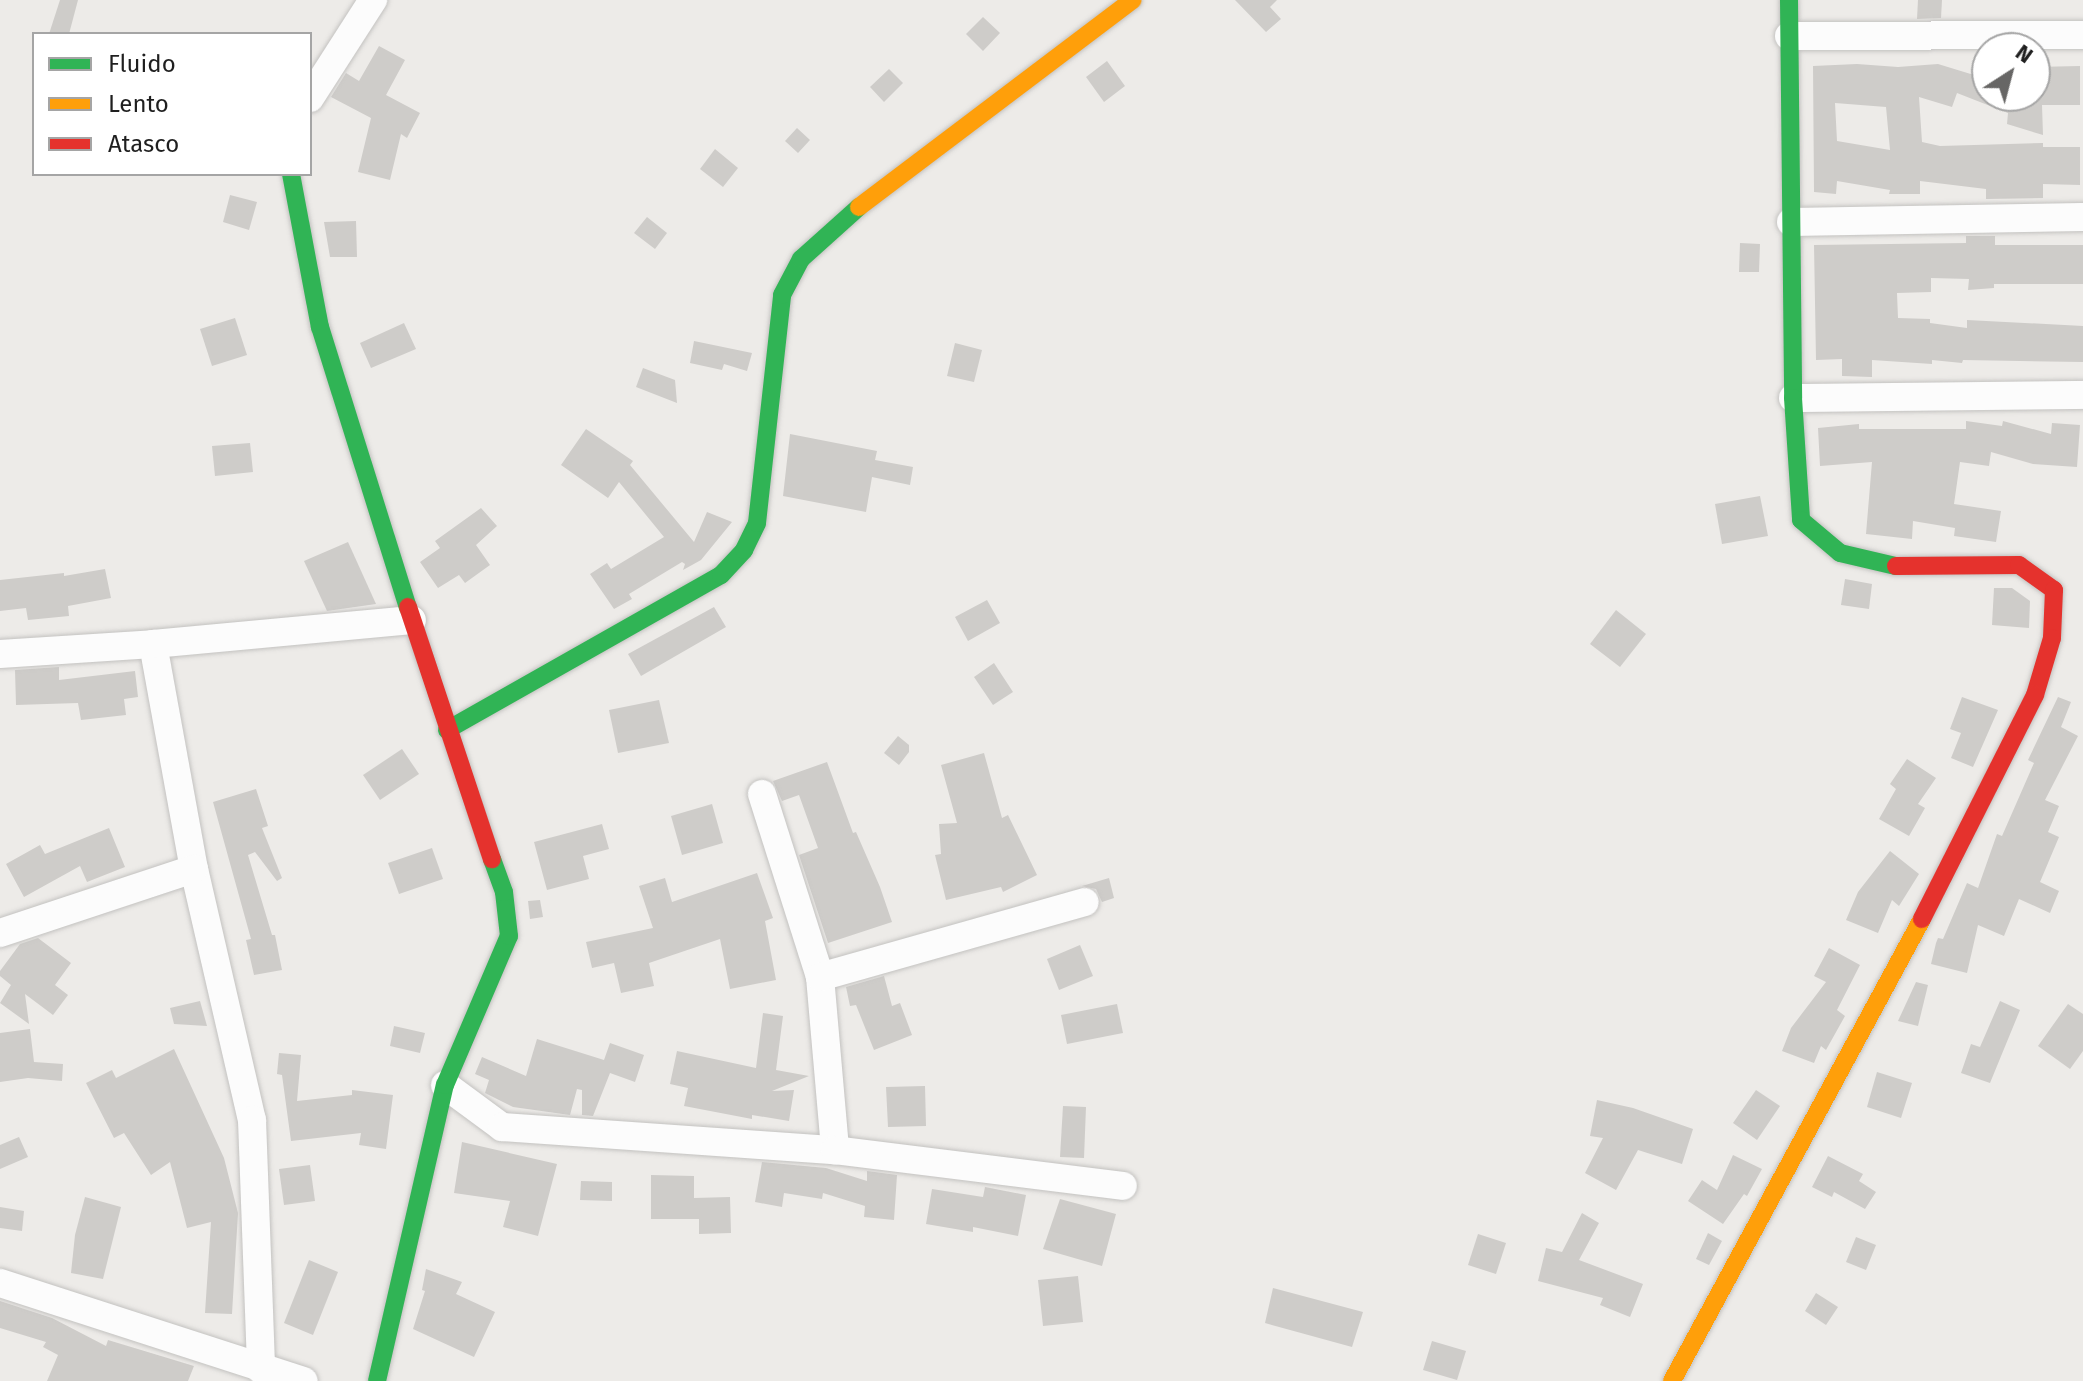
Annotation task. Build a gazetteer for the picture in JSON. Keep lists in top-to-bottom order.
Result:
{
  "legend": ["Fluido", "Lento", "Atasco"],
  "north": "top right"
}
